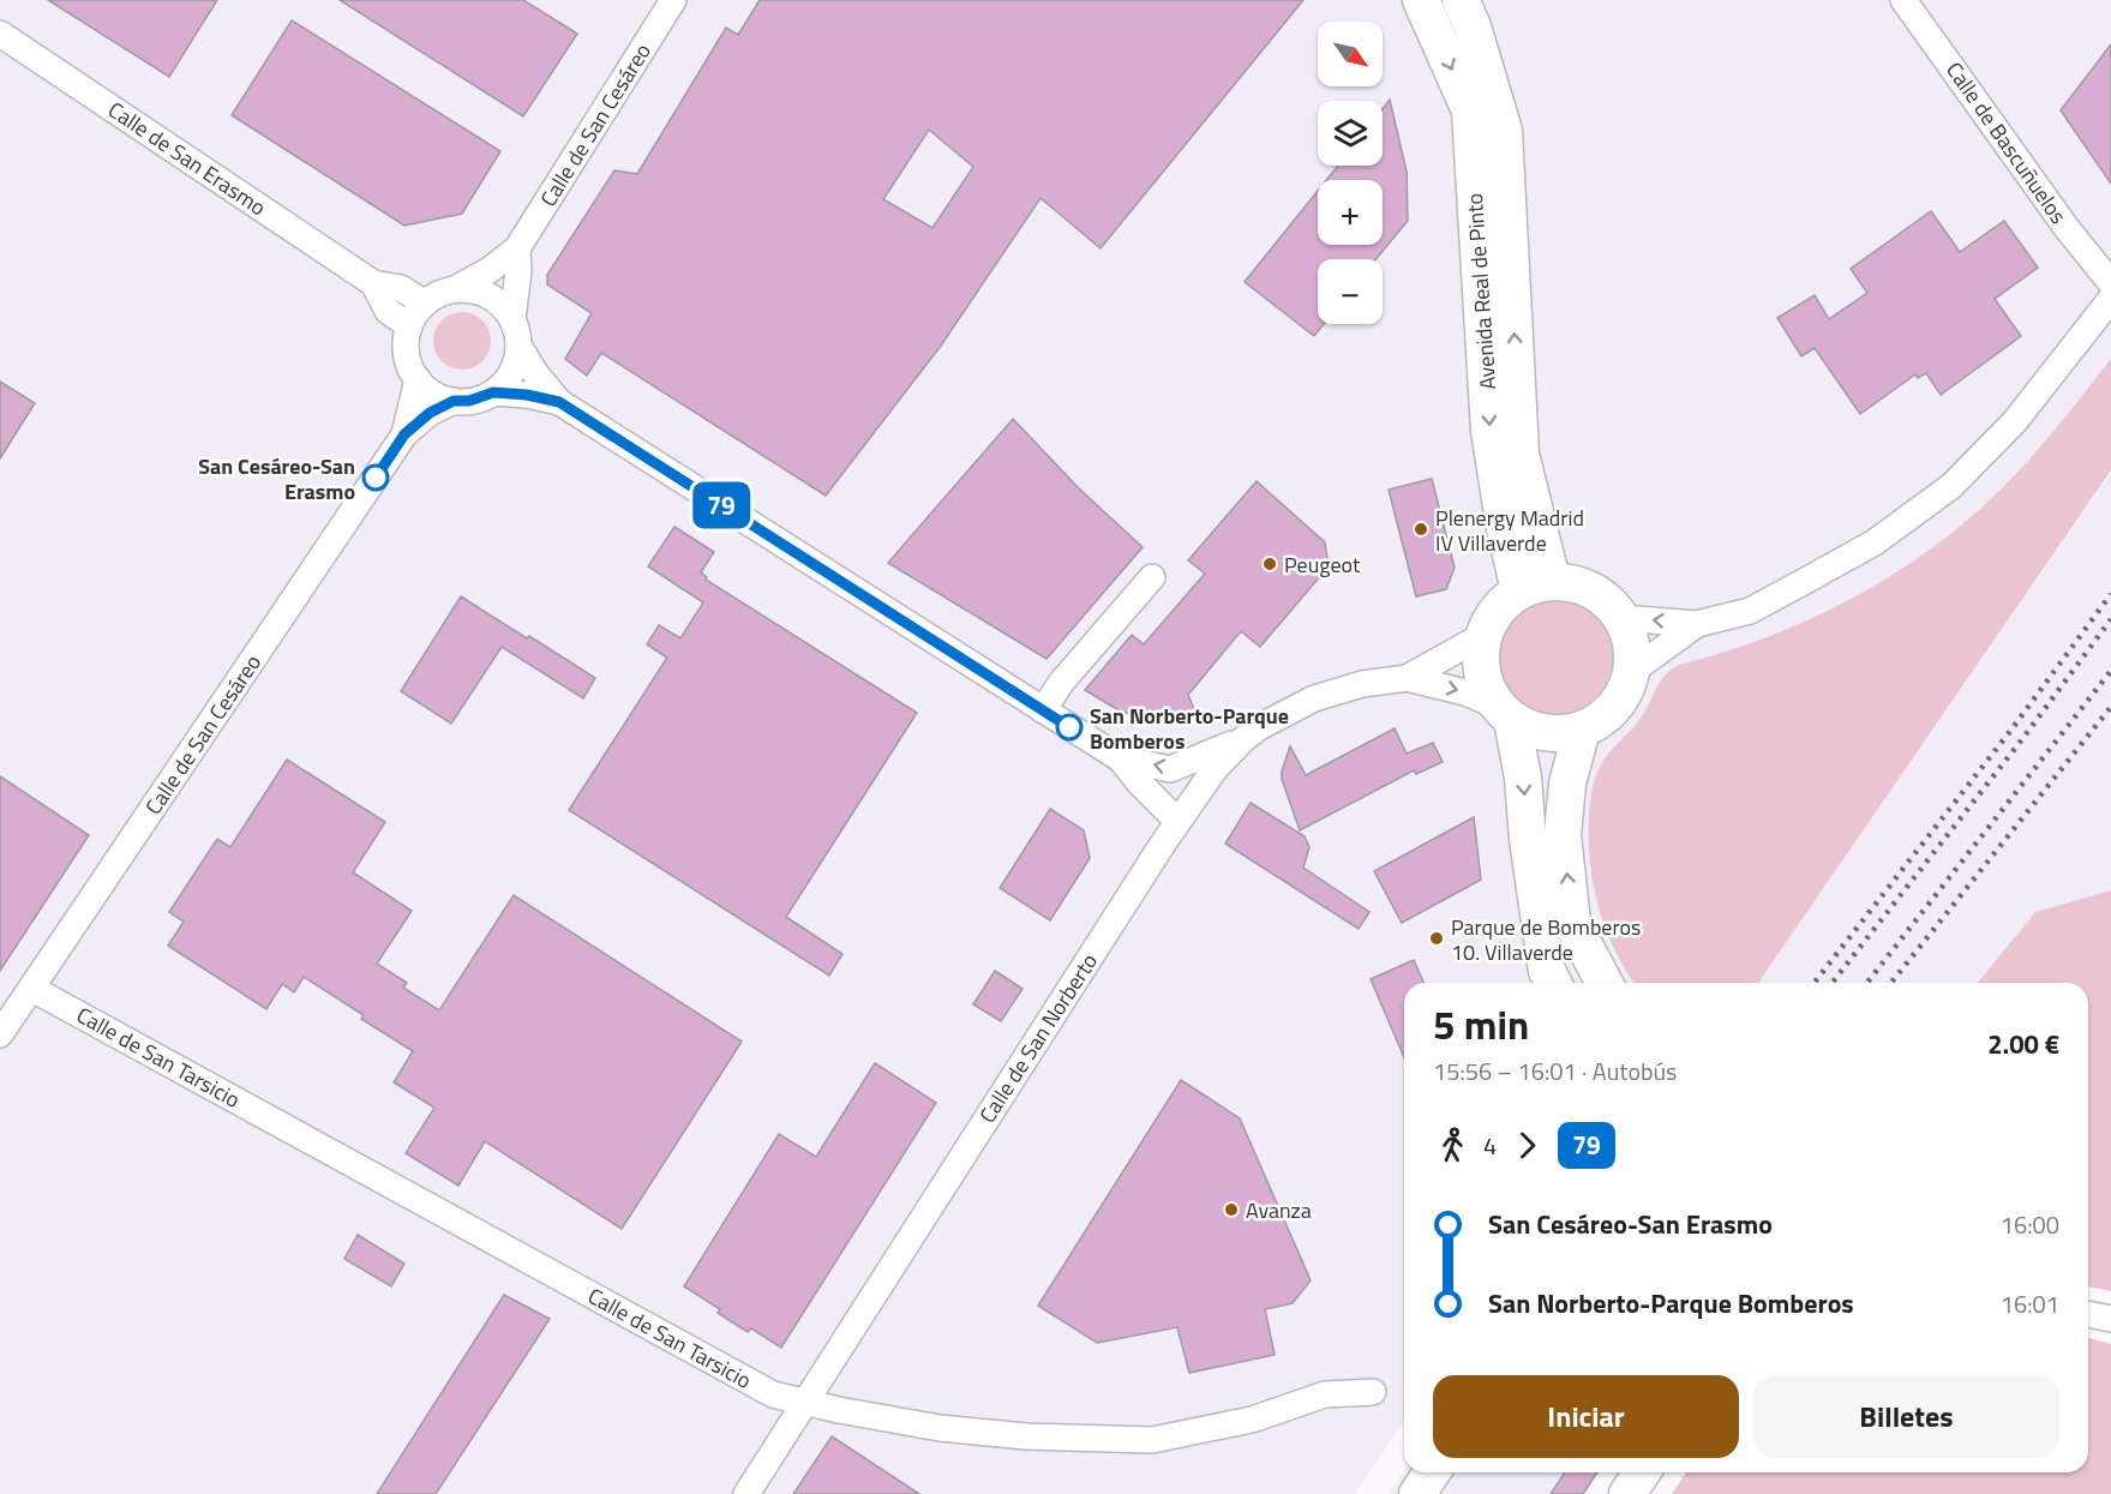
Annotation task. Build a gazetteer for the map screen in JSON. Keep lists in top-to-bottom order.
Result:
{
  "streets": {
    "main road": ["Avenida Real de Pinto"],
    "street": [
      "Calle de San Cesáreo",
      "Calle de Bascuñuelos",
      "Calle de San Erasmo",
      "Calle de San Norberto",
      "Calle de San Tarsicio"
    ]
  },
  "crossings": [
    ["Calle de San Cesáreo", "Calle de San Erasmo"],
    ["Calle de San Cesáreo", "Calle de San Tarsicio"],
    ["Avenida Real de Pinto", "Calle de San Norberto"],
    ["Calle de San Norberto", "Calle de San Tarsicio"]
  ],
  "places": [
    "San Cesáreo-San Erasmo",
    "Plenergy Madrid IV Villaverde",
    "Peugeot",
    "San Norberto-Parque Bomberos",
    "Parque de Bomberos 10. Villaverde",
    "Avanza"
  ],
  "lines": ["bus line 79"],
  "north": "bottom right",
  "page": {
    "on_map": "79",
    "map_buttons": ["+", "−"],
    "heading": ["5 min", "15:56 – 16:01 · Autobús", "2.00 €"],
    "legs": ["4", "79"],
    "list": [
      {
        "name": "San Cesáreo-San Erasmo",
        "value": "16:00"
      },
      {
        "name": "San Norberto-Parque Bomberos",
        "value": "16:01"
      }
    ],
    "buttons": ["Iniciar", "Billetes"]
  }
}
